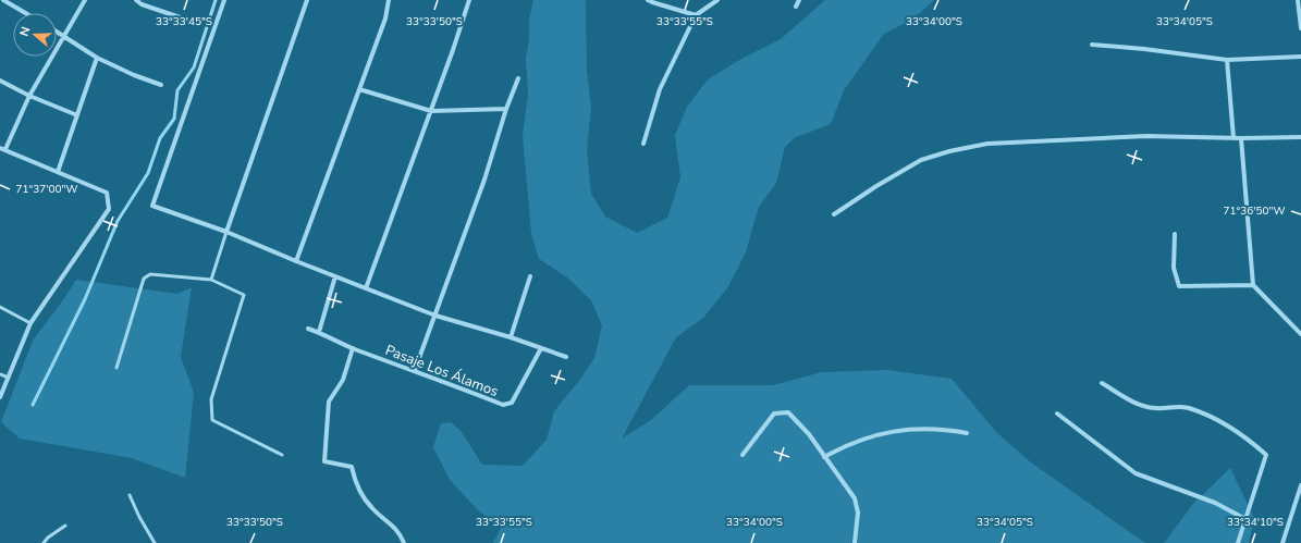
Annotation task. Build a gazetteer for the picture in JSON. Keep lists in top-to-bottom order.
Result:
{
  "streets": {
    "street": ["Pasaje Los Álamos"]
  },
  "north": "left",
  "coordinates": [
    "33°33'45\"S",
    "33°33'50\"S",
    "33°33'55\"S",
    "33°34'00\"S",
    "33°34'05\"S",
    "71°37'00\"W",
    "71°36'50\"W",
    "33°34'10\"S"
  ]
}
